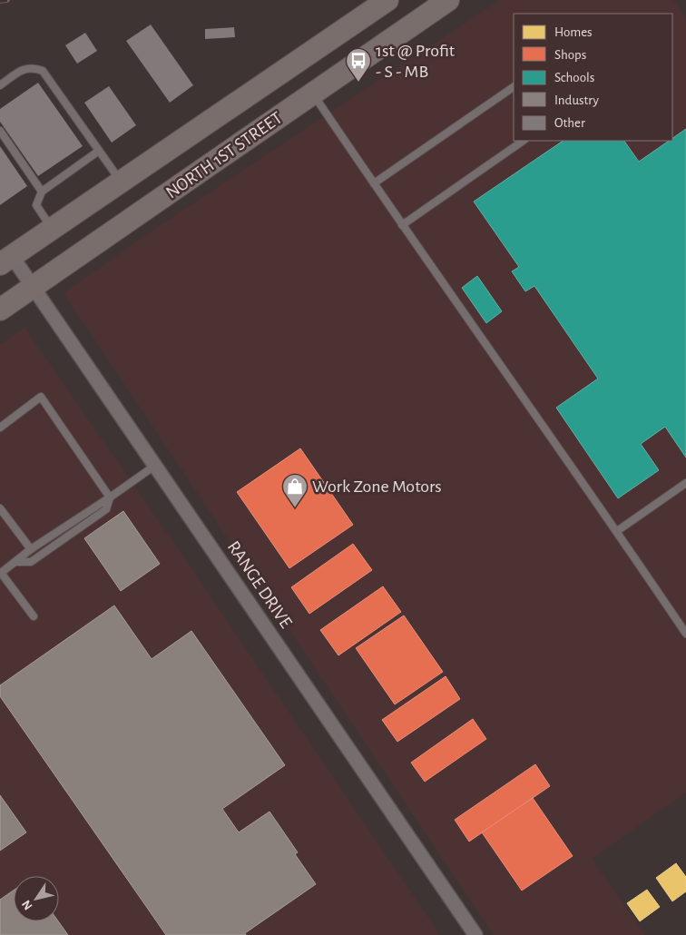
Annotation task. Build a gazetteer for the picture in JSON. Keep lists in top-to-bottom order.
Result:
{
  "streets": {
    "main road": ["NORTH 1ST STREET"],
    "street": ["RANGE DRIVE"]
  },
  "crossings": [
    ["NORTH 1ST STREET", "RANGE DRIVE"]
  ],
  "places": {
    "bus stop": ["1st @ Profit - S - MB"],
    "shop": ["Work Zone Motors"]
  },
  "legend": [
    "Homes",
    "Shops",
    "Schools",
    "Industry",
    "Other"
  ],
  "north": "bottom left"
}
